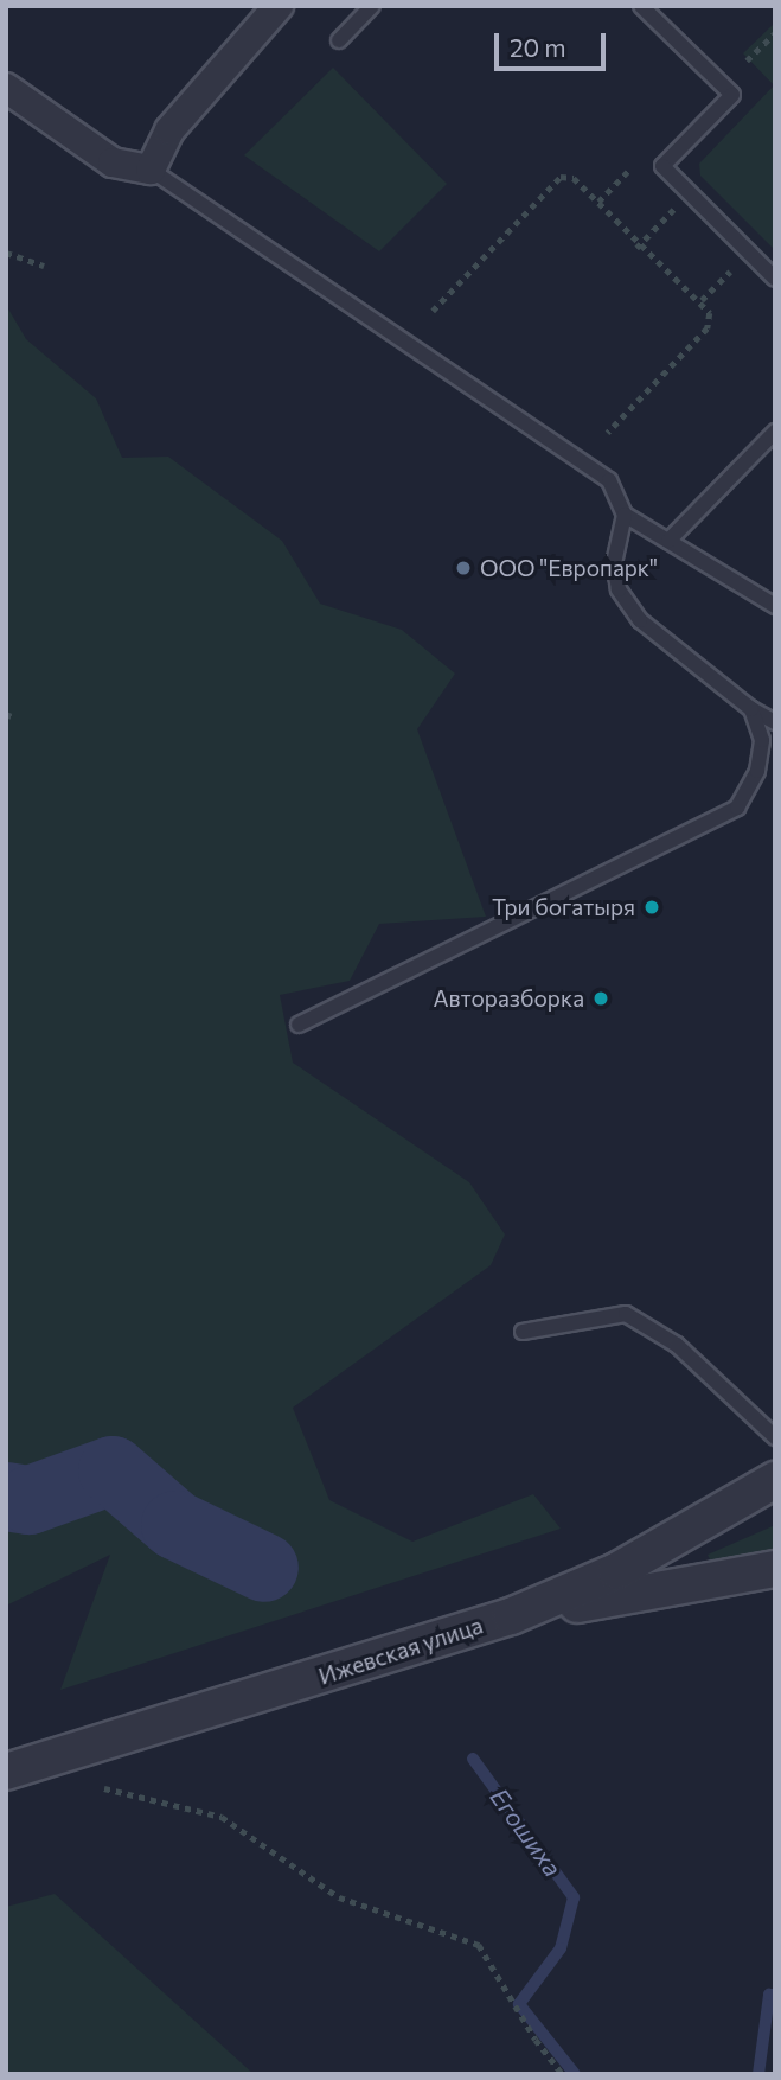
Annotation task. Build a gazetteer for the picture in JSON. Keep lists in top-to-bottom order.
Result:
{
  "streets": {
    "street": ["Ижевская улица"]
  },
  "water": ["Егошиха"],
  "places": ["ООО \"Европарк\"", "Три богатыря", "Авторазборка"],
  "scale_bar": "20 m"
}
